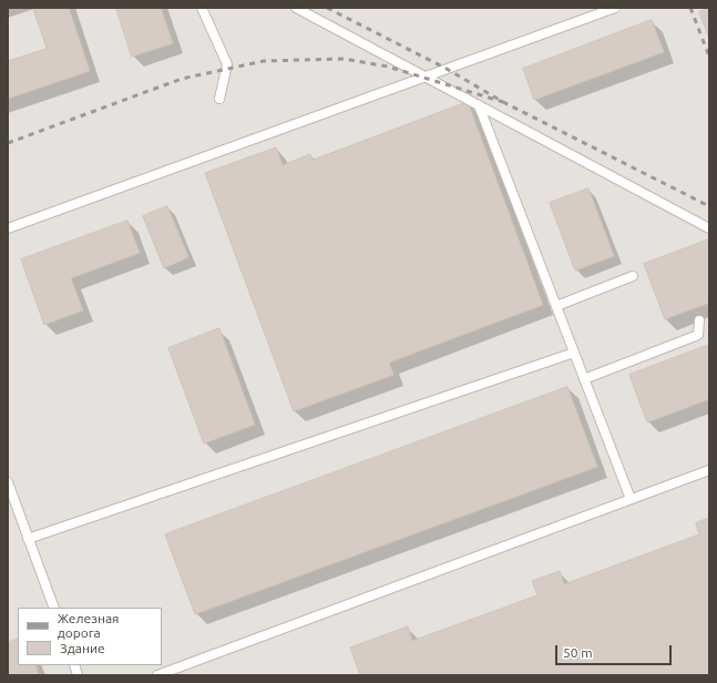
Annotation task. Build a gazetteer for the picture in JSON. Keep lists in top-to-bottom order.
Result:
{
  "legend": ["Железная дорога", "Здание"],
  "scale_bar": "50 m"
}
